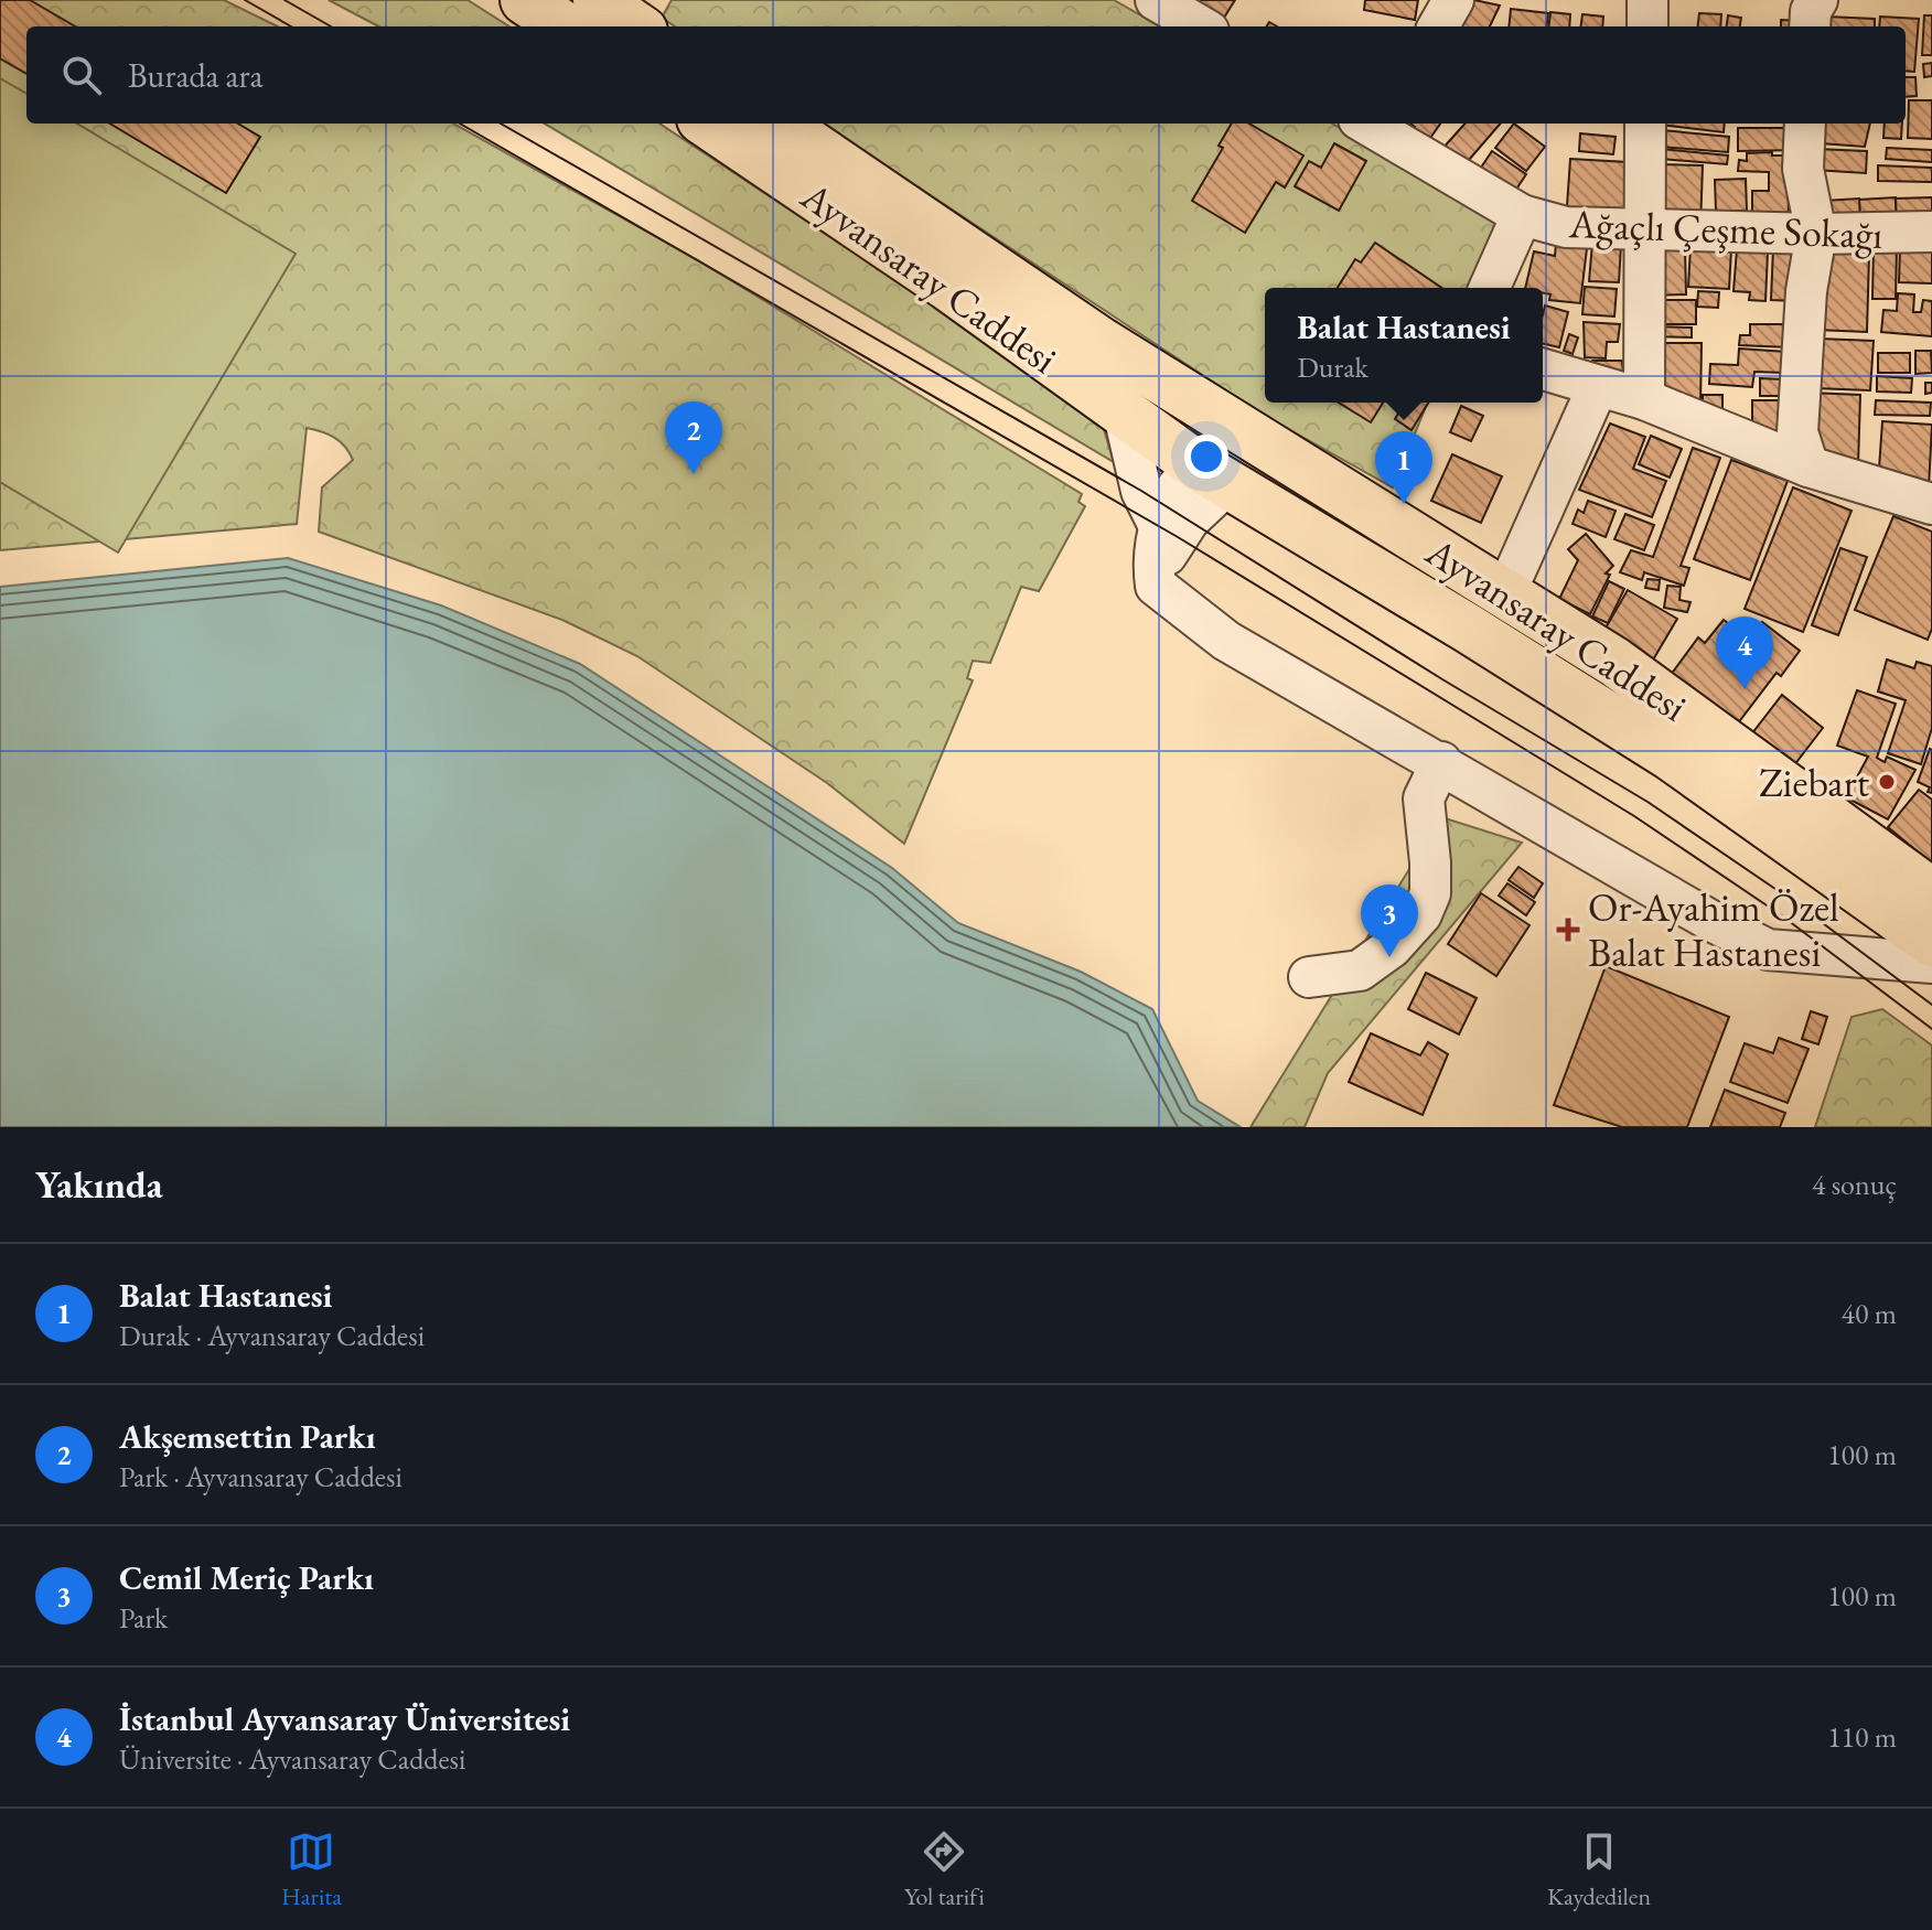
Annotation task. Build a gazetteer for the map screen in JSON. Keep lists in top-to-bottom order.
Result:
{
  "streets": {
    "main road": ["Ayvansaray Caddesi"],
    "street": ["Ağaçlı Çeşme Sokağı"]
  },
  "places": {
    "other": ["Ziebart"],
    "health": ["Or-Ayahim Özel Balat Hastanesi"]
  },
  "page": {
    "search": "Burada ara",
    "popup": ["Balat Hastanesi", "Durak"],
    "pins": [
      "2",
      "1",
      "4",
      "3"
    ],
    "heading": ["Yakında", "4 sonuç"],
    "list": [
      {
        "mark": "1",
        "name": "Balat Hastanesi",
        "note": "Durak · Ayvansaray Caddesi",
        "value": "40 m"
      },
      {
        "mark": "2",
        "name": "Akşemsettin Parkı",
        "note": "Park · Ayvansaray Caddesi",
        "value": "100 m"
      },
      {
        "mark": "3",
        "name": "Cemil Meriç Parkı",
        "note": "Park",
        "value": "100 m"
      },
      {
        "mark": "4",
        "name": "İstanbul Ayvansaray Üniversitesi",
        "note": "Üniversite · Ayvansaray Caddesi",
        "value": "110 m"
      }
    ],
    "nav": ["Harita", "Yol tarifi", "Kaydedilen"]
  }
}
